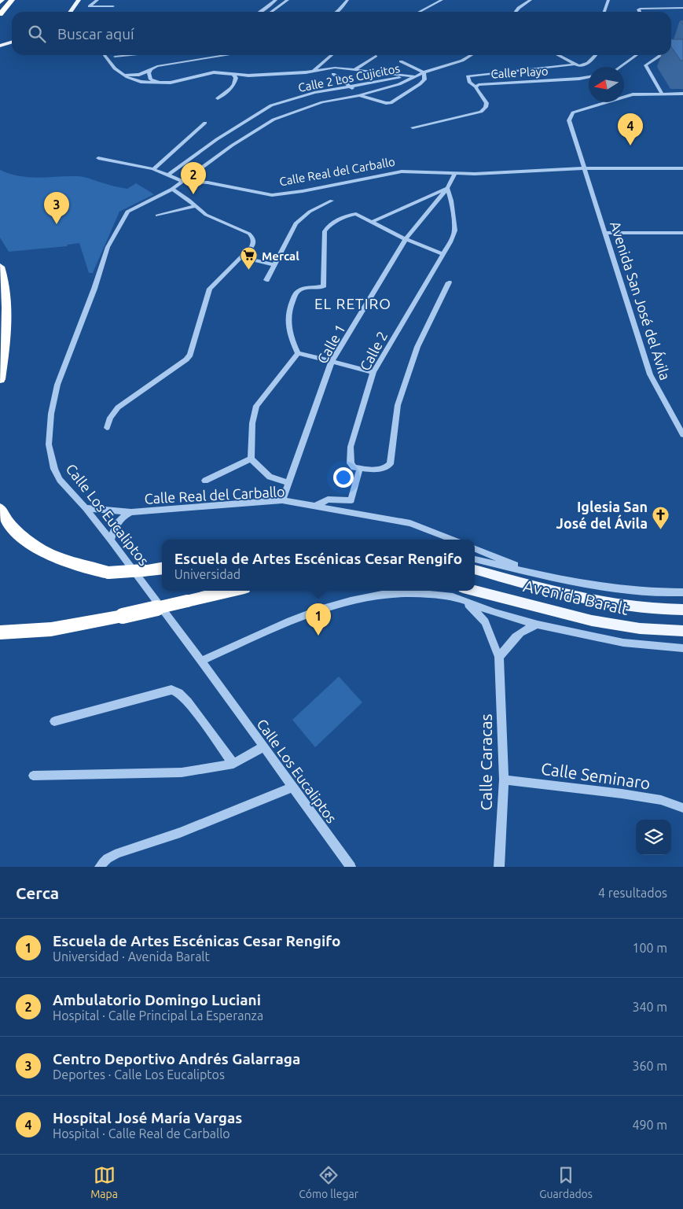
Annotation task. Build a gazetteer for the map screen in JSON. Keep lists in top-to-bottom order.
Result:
{
  "streets": {
    "main road": ["Avenida Baralt"],
    "street": [
      "Calle Playo",
      "Calle 2 Los Cujicitos",
      "Calle Real del Carballo",
      "Avenida San José del Ávila",
      "Calle 1",
      "Calle 2",
      "Calle Los Eucaliptos",
      "Calle Caracas",
      "Calle Seminaro"
    ]
  },
  "crossings": [
    ["Calle 2 Los Cujicitos", "Calle Real del Carballo"],
    ["Calle 2 Los Cujicitos", "Calle Los Eucaliptos"],
    ["Calle Real del Carballo", "Avenida San José del Ávila"],
    ["Calle Real del Carballo", "Calle 1"],
    ["Calle Real del Carballo", "Calle Los Eucaliptos"],
    ["Calle 1", "Calle 2"],
    ["Calle Caracas", "Calle Seminaro"]
  ],
  "districts": ["EL RETIRO"],
  "places": {
    "supermarket": ["Mercal"],
    "church": ["Iglesia San José del Ávila"]
  },
  "north": "left",
  "page": {
    "search": "Buscar aquí",
    "pins": [
      "4",
      "2",
      "3",
      "1"
    ],
    "popup": ["Escuela de Artes Escénicas Cesar Rengifo", "Universidad"],
    "heading": ["Cerca", "4 resultados"],
    "list": [
      {
        "mark": "1",
        "name": "Escuela de Artes Escénicas Cesar Rengifo",
        "note": "Universidad · Avenida Baralt",
        "value": "100 m"
      },
      {
        "mark": "2",
        "name": "Ambulatorio Domingo Luciani",
        "note": "Hospital · Calle Principal La Esperanza",
        "value": "340 m"
      },
      {
        "mark": "3",
        "name": "Centro Deportivo Andrés Galarraga",
        "note": "Deportes · Calle Los Eucaliptos",
        "value": "360 m"
      },
      {
        "mark": "4",
        "name": "Hospital José María Vargas",
        "note": "Hospital · Calle Real de Carballo",
        "value": "490 m"
      }
    ],
    "nav": ["Mapa", "Cómo llegar", "Guardados"]
  }
}
